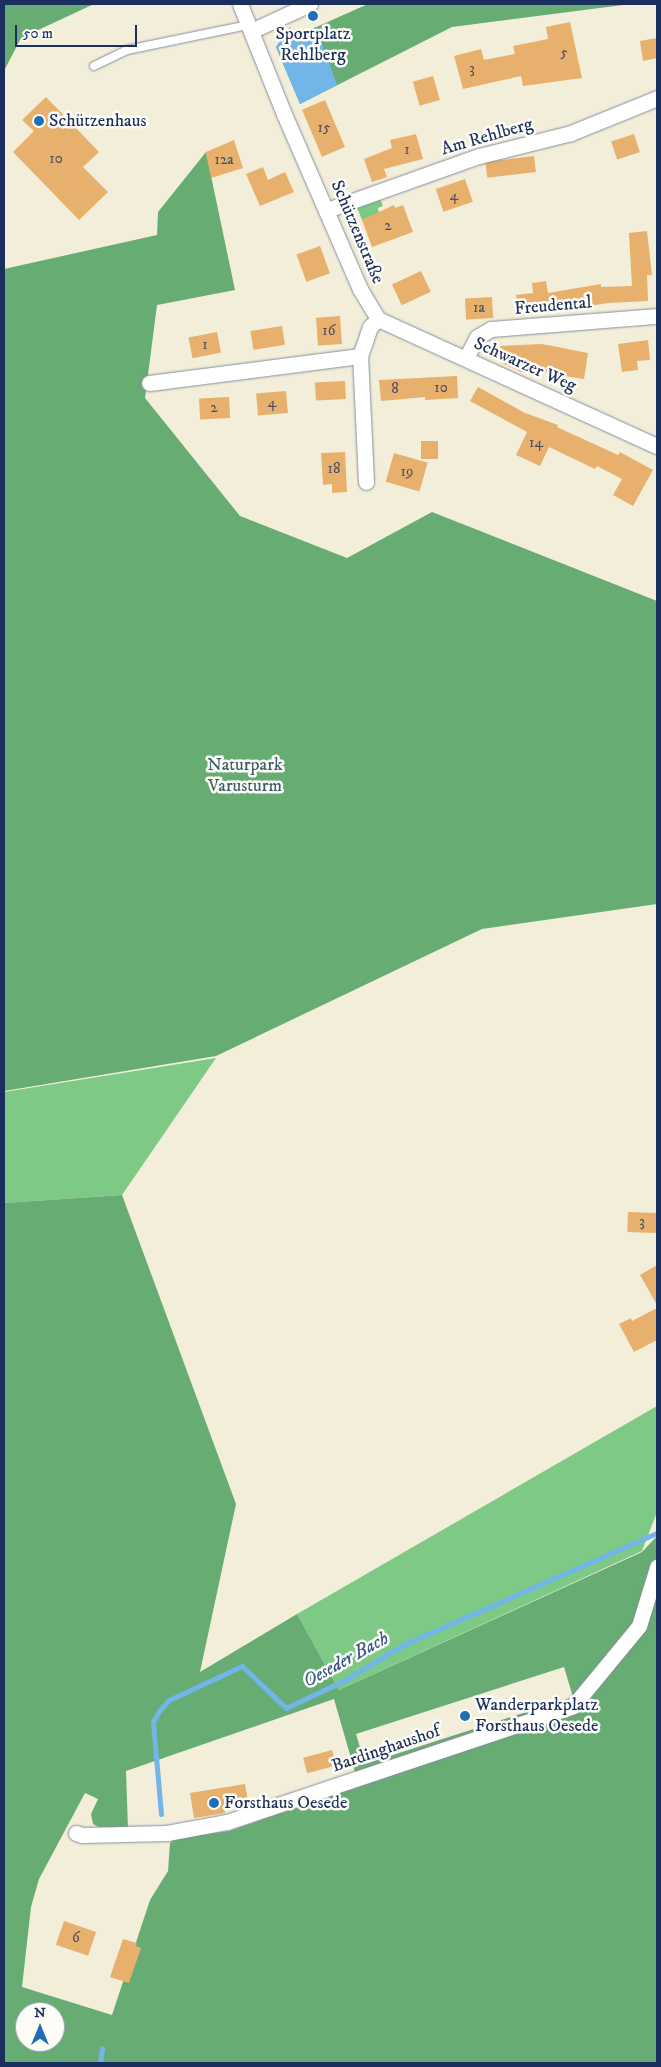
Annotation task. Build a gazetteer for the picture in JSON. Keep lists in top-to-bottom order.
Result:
{
  "streets": {
    "street": [
      "Am Rehlberg",
      "Schützenstraße",
      "Freudental",
      "Schwarzer Weg",
      "Bardinghaushof"
    ]
  },
  "crossings": [
    ["Am Rehlberg", "Schützenstraße"],
    ["Schützenstraße", "Schwarzer Weg"],
    ["Freudental", "Schwarzer Weg"]
  ],
  "water": ["Oeseder Bach"],
  "parks": ["Naturpark Varusturm"],
  "places": [
    "Sportplatz Rehlberg",
    "Schützenhaus",
    "Wanderparkplatz Forsthaus Oesede",
    "Forsthaus Oesede"
  ],
  "house_numbers": [
    "5",
    "3",
    "15",
    "1",
    "10",
    "12a",
    "4",
    "2",
    "1a",
    "16",
    "1",
    "10",
    "8",
    "4",
    "2",
    "14",
    "18",
    "19",
    "3",
    "6"
  ],
  "scale_bar": "50 m",
  "north": "top"
}
